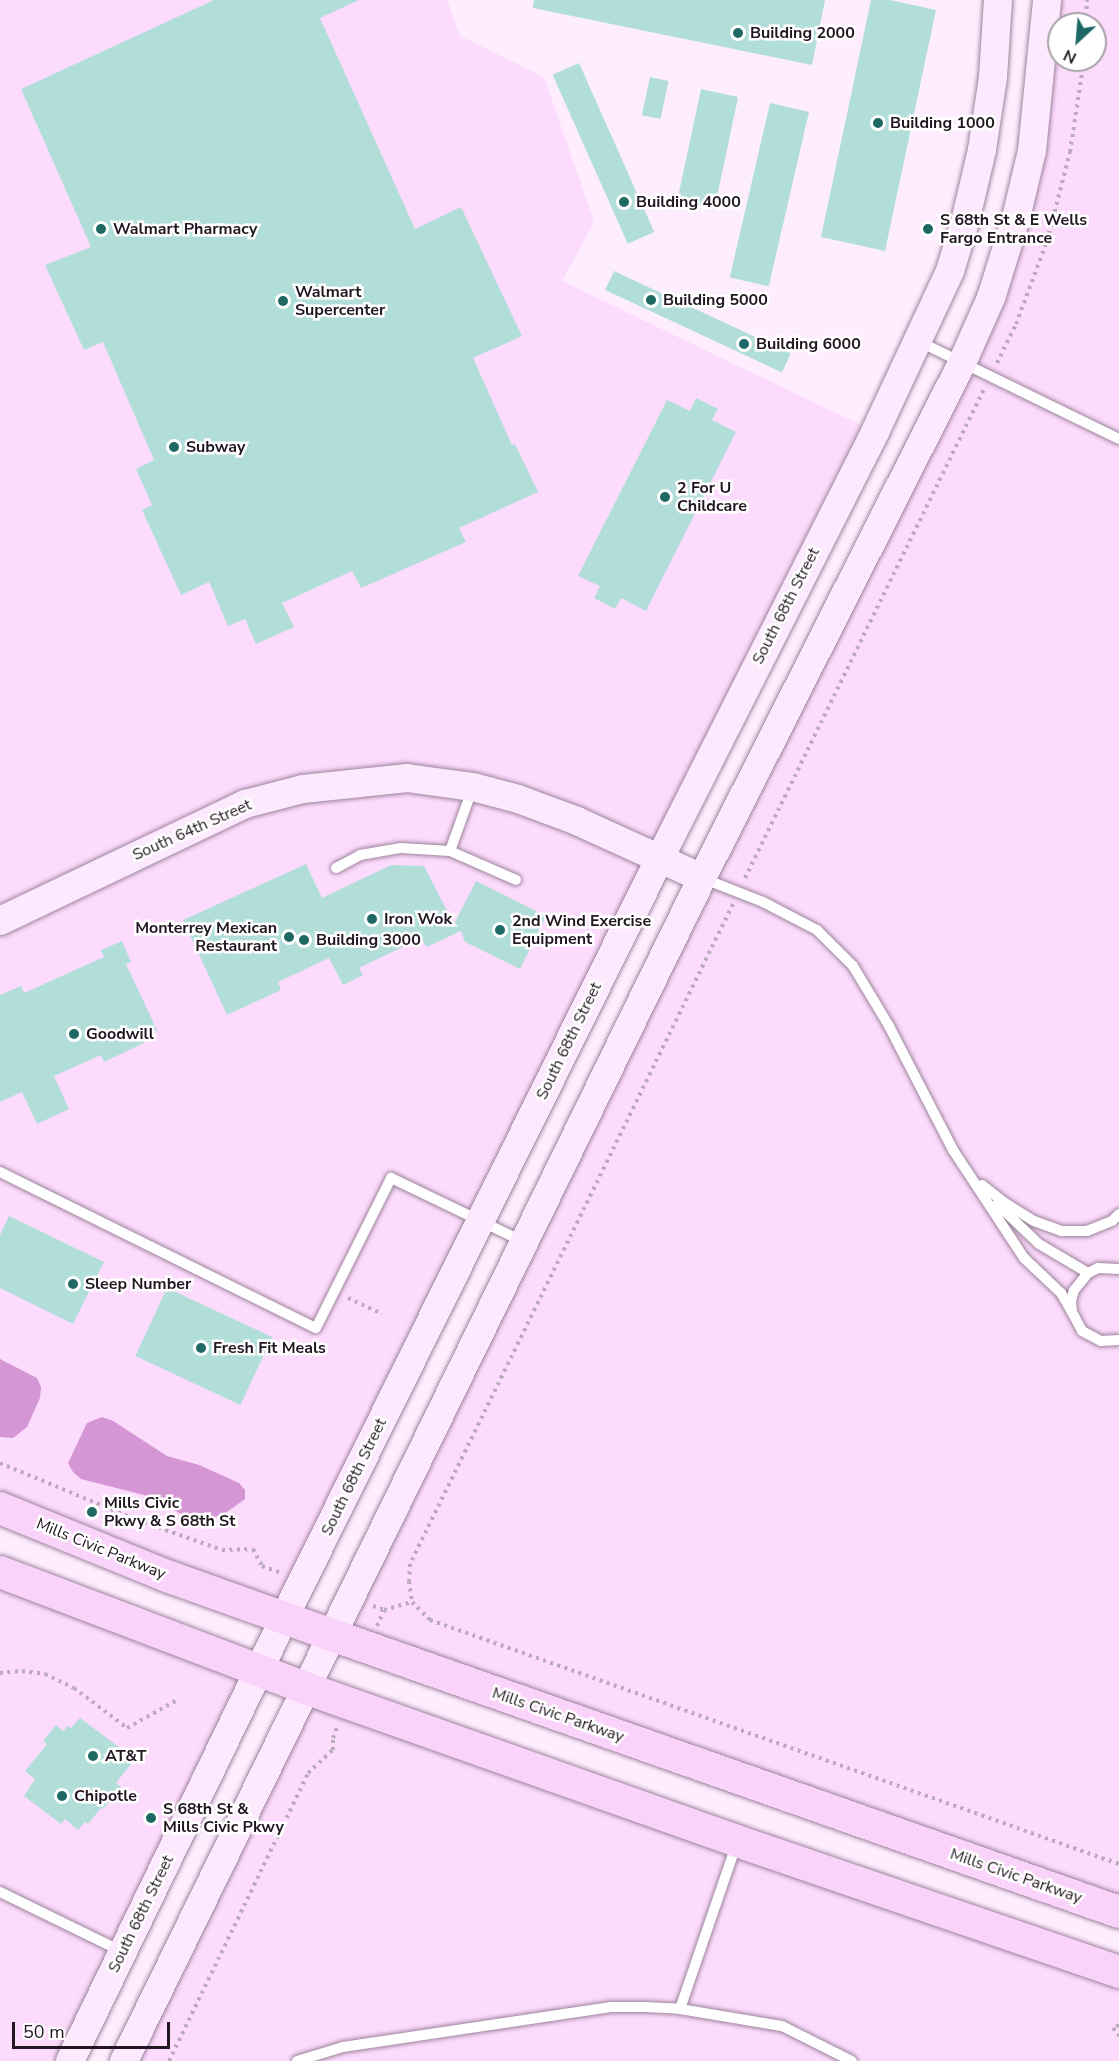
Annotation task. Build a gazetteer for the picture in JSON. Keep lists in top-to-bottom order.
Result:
{
  "streets": {
    "main road": ["Mills Civic Parkway"],
    "street": ["South 68th Street", "South 64th Street"]
  },
  "crossings": [
    ["South 68th Street", "South 64th Street"],
    ["South 68th Street", "Mills Civic Parkway"]
  ],
  "places": [
    "Building 2000",
    "Building 1000",
    "Building 4000",
    "Walmart Pharmacy",
    "S 68th St & E Wells Fargo Entrance",
    "Building 5000",
    "Walmart Supercenter",
    "Building 6000",
    "Subway",
    "2 For U Childcare",
    "Iron Wok",
    "2nd Wind Exercise Equipment",
    "Monterrey Mexican Restaurant",
    "Building 3000",
    "Goodwill",
    "Sleep Number",
    "Fresh Fit Meals",
    "Mills Civic Pkwy & S 68th St",
    "AT&T",
    "Chipotle",
    "S 68th St & Mills Civic Pkwy"
  ],
  "scale_bar": "50 m",
  "north": "bottom left"
}
